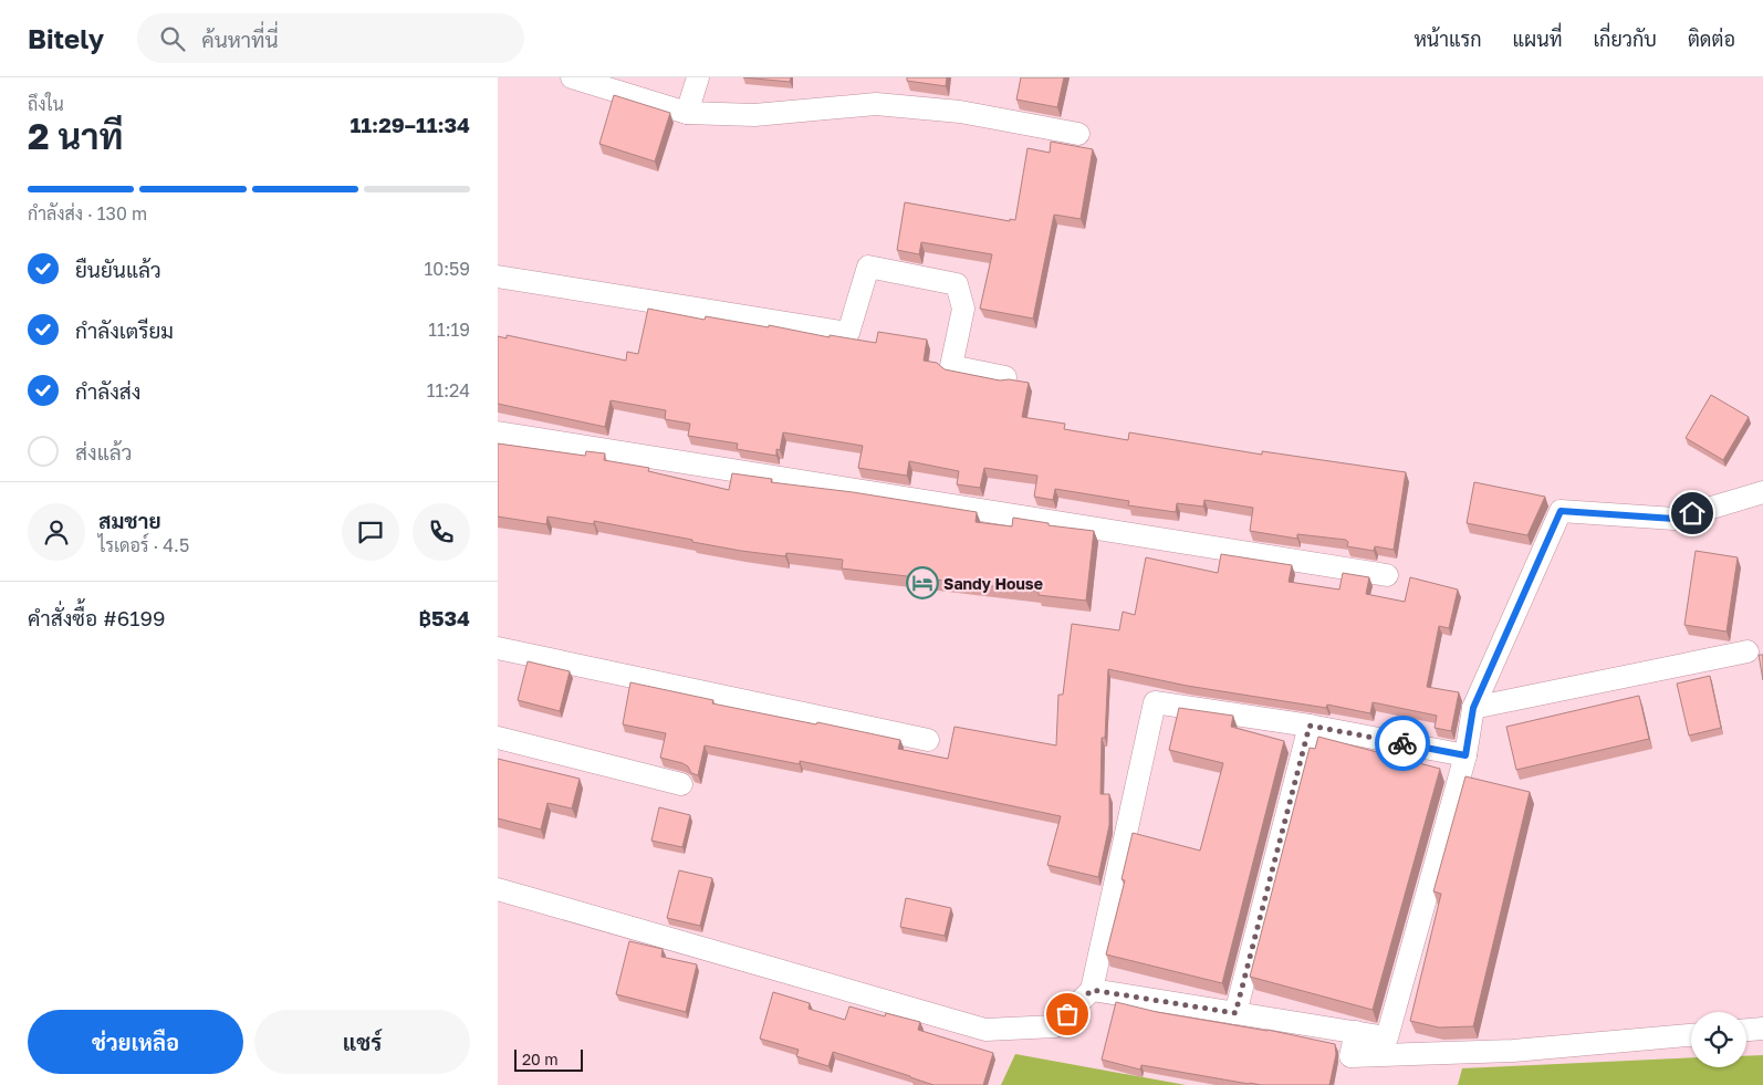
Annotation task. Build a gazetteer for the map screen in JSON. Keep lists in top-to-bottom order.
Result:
{
  "places": {
    "hotel": ["Sandy House"]
  },
  "scale_bar": "20 m",
  "page": {
    "header": "Bitely",
    "search": "ค้นหาที่นี่",
    "nav": [
      "หน้าแรก",
      "แผนที่",
      "เกี่ยวกับ",
      "ติดต่อ"
    ],
    "heading": ["2 นาที", "ถึงใน", "11:29–11:34"],
    "panel": [
      "สมชาย",
      "ไรเดอร์ · 4.5",
      "คำสั่งซื้อ #6199",
      "฿534"
    ],
    "bar": "กำลังส่ง · 130 m",
    "list": [
      ["ยืนยันแล้ว", "10:59"],
      ["กำลังเตรียม", "11:19"],
      ["กำลังส่ง", "11:24"],
      "ส่งแล้ว"
    ],
    "buttons": ["ช่วยเหลือ", "แชร์"],
    "scale": "20 m"
  }
}
